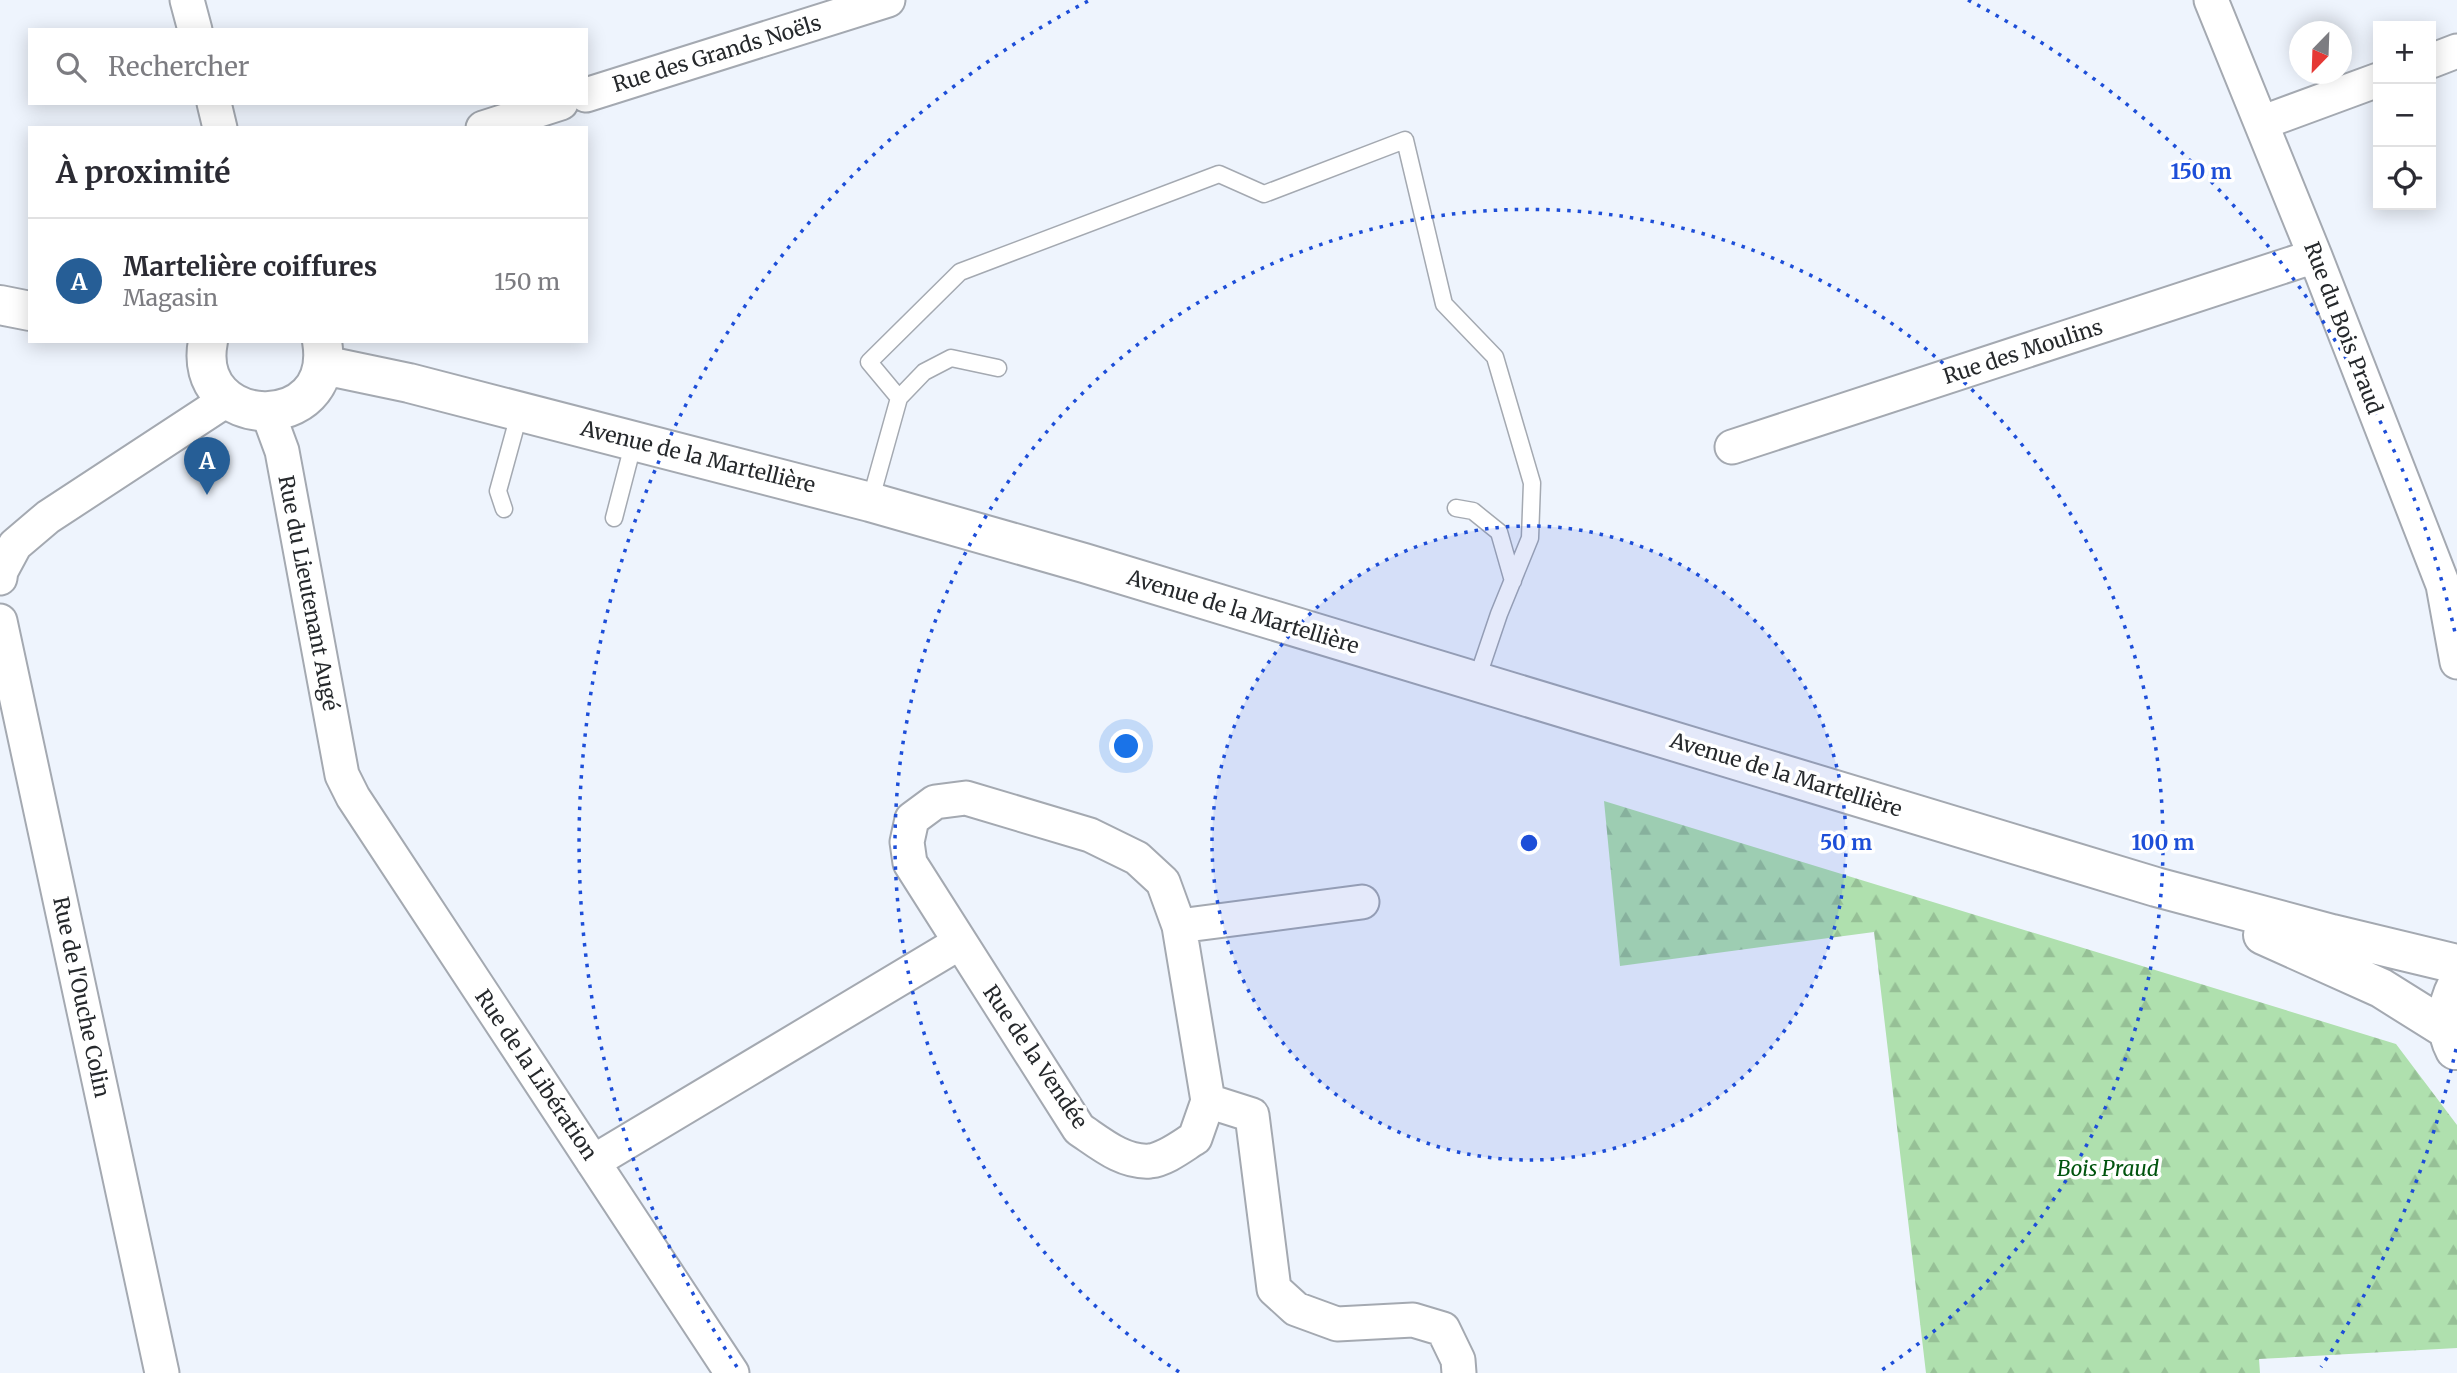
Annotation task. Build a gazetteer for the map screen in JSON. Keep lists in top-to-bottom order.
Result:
{
  "streets": {
    "street": [
      "Rue des Grands Noëls",
      "Rue du Bois Praud",
      "Rue des Moulins",
      "Avenue de la Martellière",
      "Rue du Lieutenant Augé",
      "Rue de l'Ouche Colin",
      "Rue de la Vendée",
      "Rue de la Libération"
    ]
  },
  "crossings": [
    ["Rue du Bois Praud", "Rue des Moulins"],
    ["Rue du Lieutenant Augé", "Rue de la Libération"]
  ],
  "parks": ["Bois Praud"],
  "north": "bottom left",
  "page": {
    "map_buttons": ["+", "−"],
    "search": "Rechercher",
    "heading": "À proximité",
    "list": [
      {
        "mark": "A",
        "name": "Martelière coiffures",
        "note": "Magasin",
        "value": "150 m"
      }
    ],
    "pins": "A"
  },
  "rings": ["150 m", "50 m", "100 m"]
}
